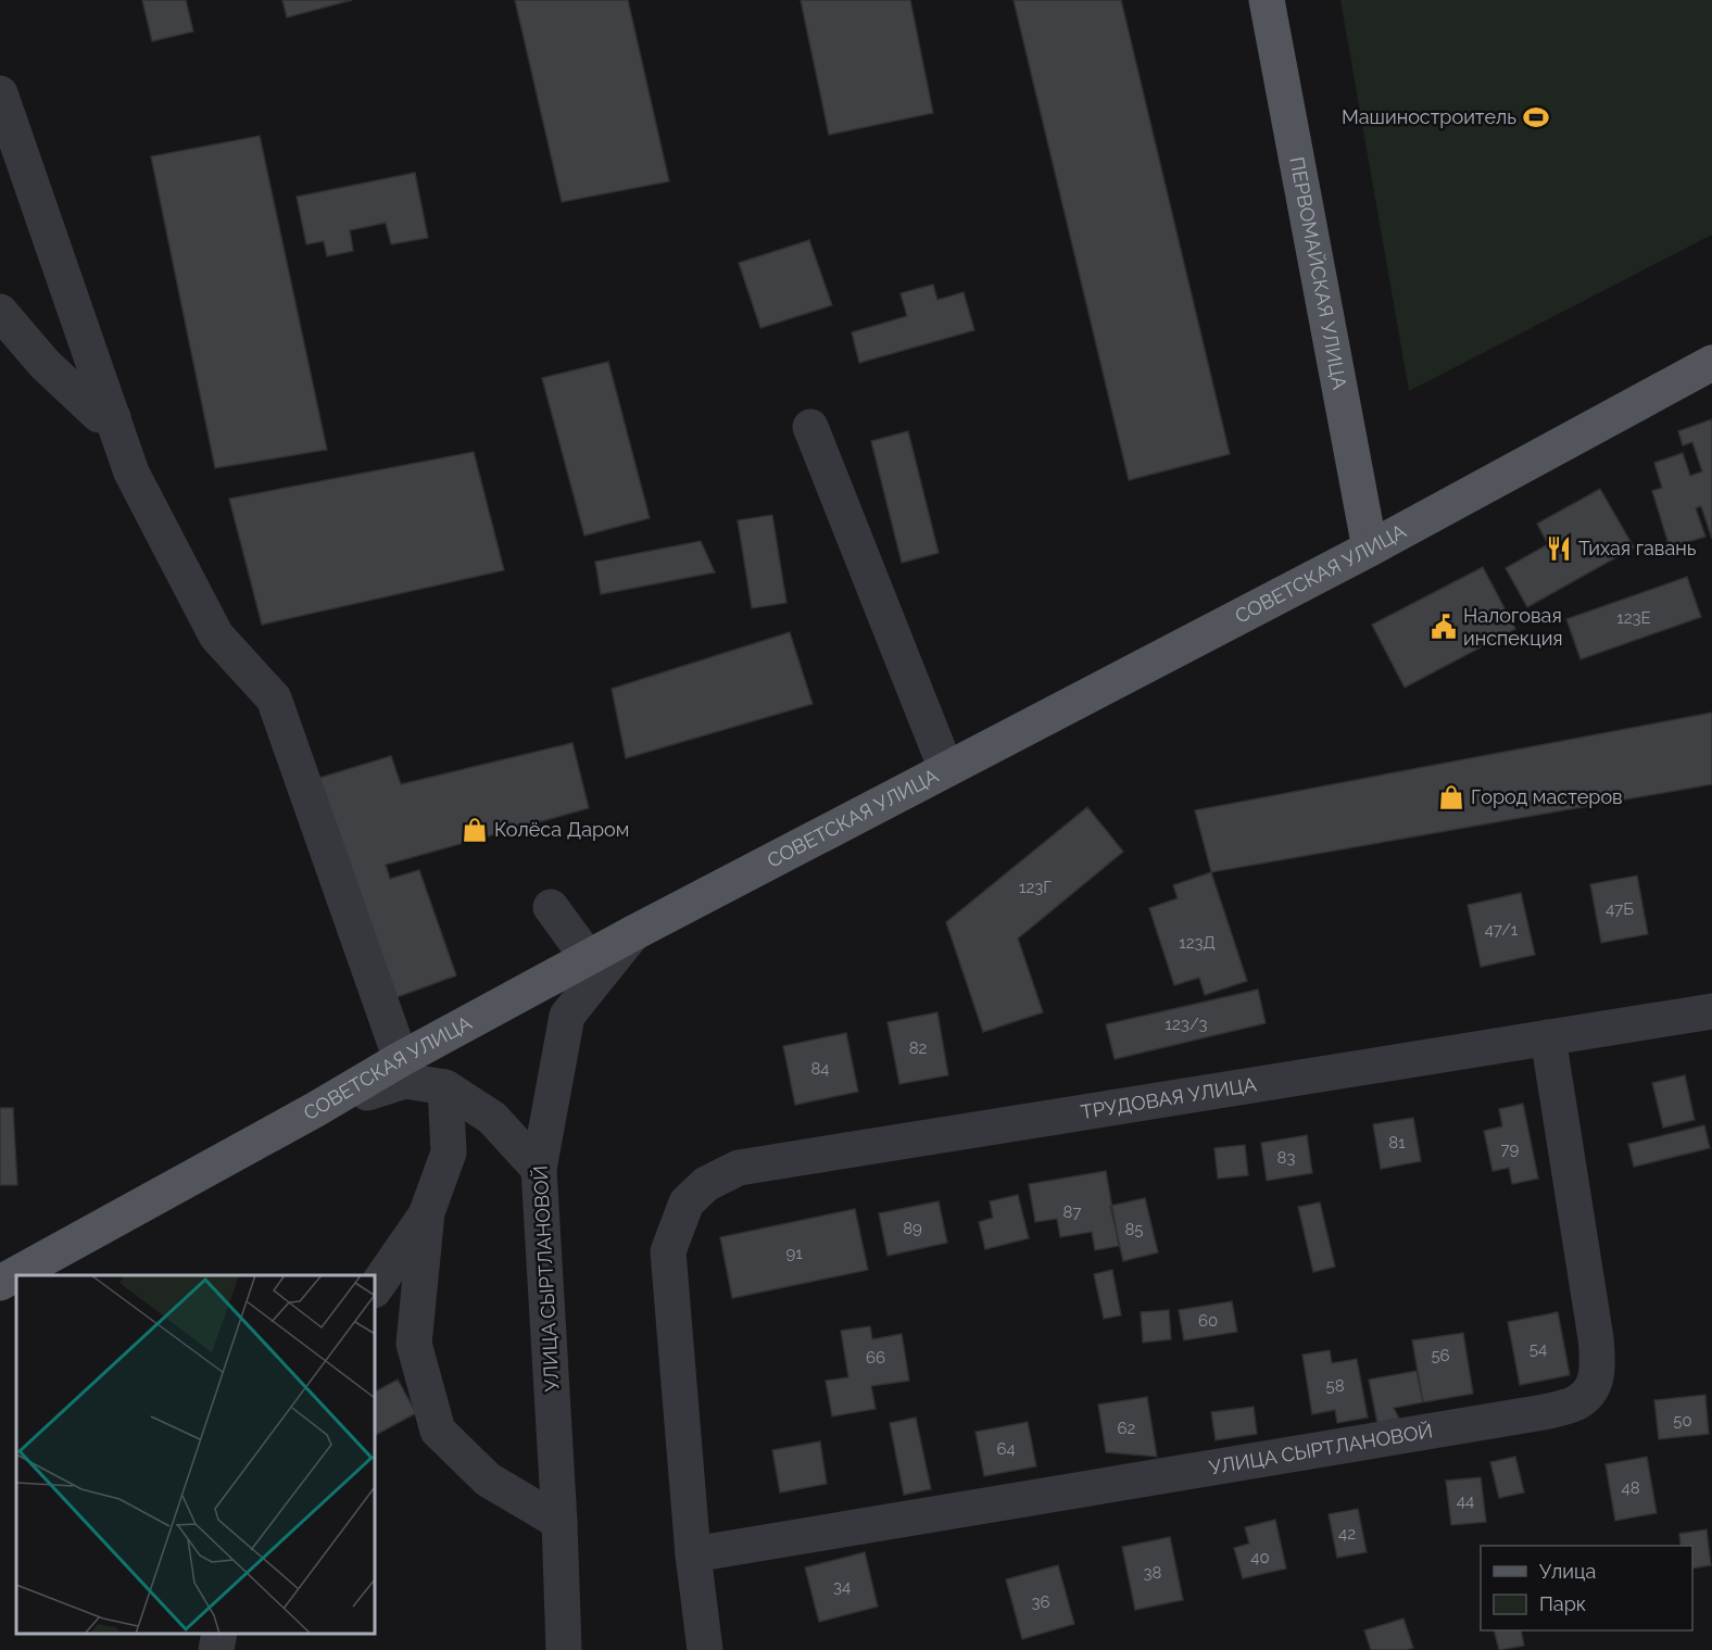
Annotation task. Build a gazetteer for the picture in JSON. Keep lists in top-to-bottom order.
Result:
{
  "streets": {
    "main road": ["ПЕРВОМАЙСКАЯ УЛИЦА", "СОВЕТСКАЯ УЛИЦА"],
    "street": ["ТРУДОВАЯ УЛИЦА", "УЛИЦА СЫРТЛАНОВОЙ"]
  },
  "crossings": [
    ["ПЕРВОМАЙСКАЯ УЛИЦА", "СОВЕТСКАЯ УЛИЦА"],
    ["СОВЕТСКАЯ УЛИЦА", "УЛИЦА СЫРТЛАНОВОЙ"],
    ["ТРУДОВАЯ УЛИЦА", "УЛИЦА СЫРТЛАНОВОЙ"]
  ],
  "places": {
    "sports": ["Машиностроитель"],
    "restaurant": ["Тихая гавань"],
    "public building": ["Налоговая инспекция"],
    "shop": ["Город мастеров", "Колёса Даром"]
  },
  "house_numbers": [
    "123Е",
    "123Г",
    "47Б",
    "47/1",
    "123Д",
    "123/3",
    "82",
    "84",
    "81",
    "79",
    "83",
    "87",
    "89",
    "85",
    "91",
    "60",
    "54",
    "56",
    "66",
    "58",
    "50",
    "62",
    "64",
    "48",
    "44",
    "42",
    "40",
    "38",
    "34",
    "36"
  ],
  "legend": ["Улица", "Парк"]
}
